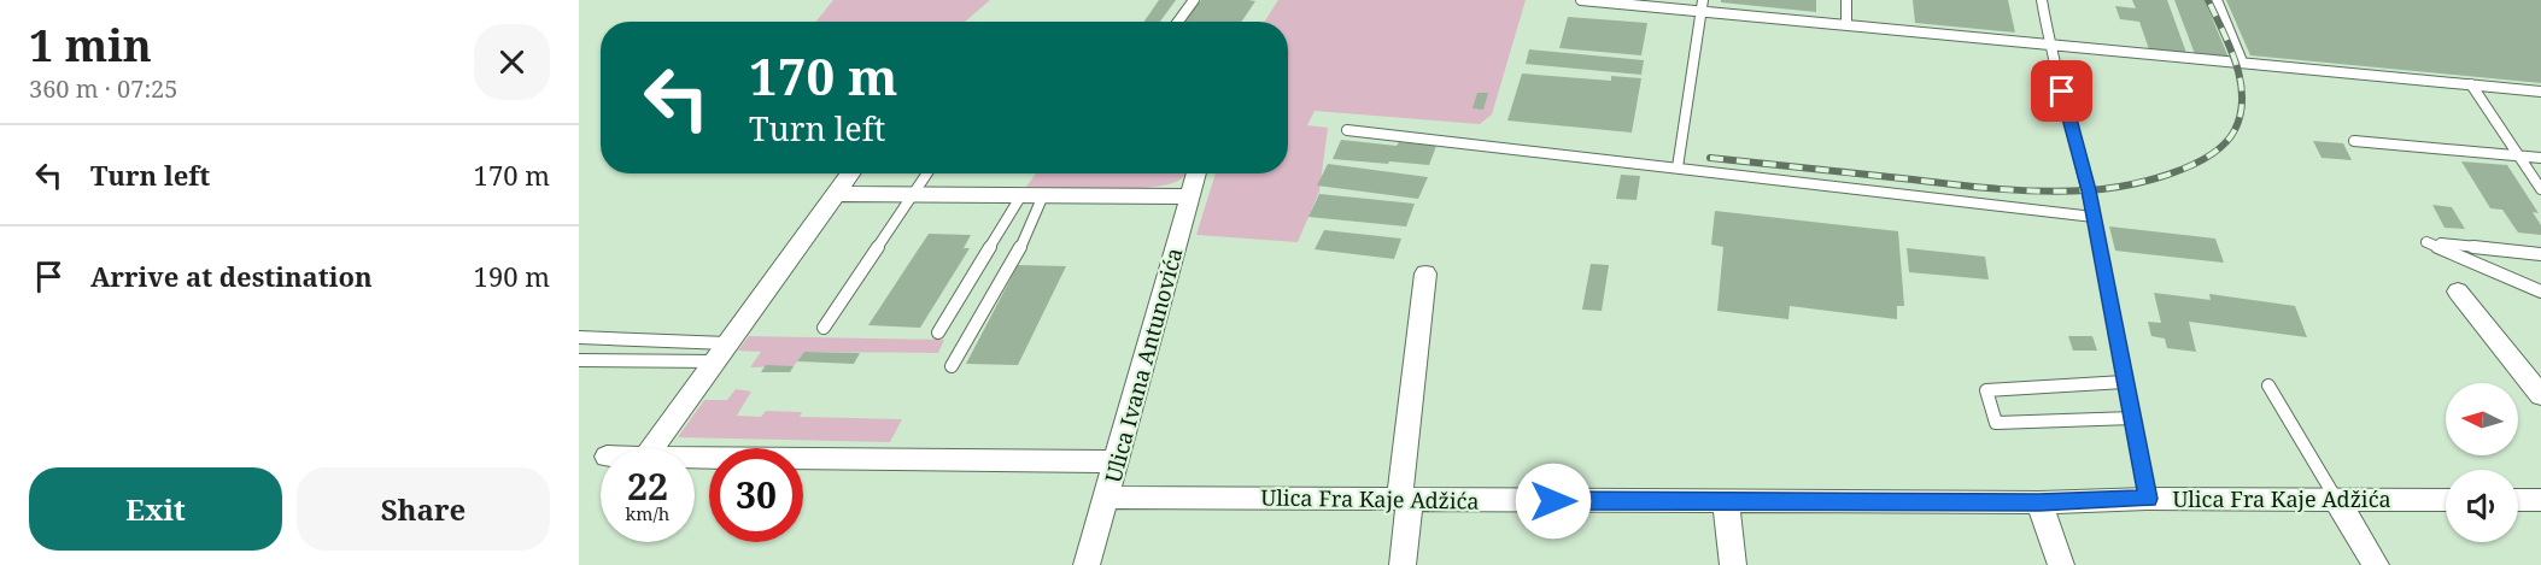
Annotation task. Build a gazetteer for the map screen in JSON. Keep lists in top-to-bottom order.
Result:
{
  "streets": {
    "street": ["Ulica Ivana Antunovića", "Ulica Fra Kaje Adžića"]
  },
  "crossings": [
    ["Ulica Ivana Antunovića", "Ulica Fra Kaje Adžića"]
  ],
  "north": "left",
  "page": {
    "heading": ["1 min", "360 m · 07:25"],
    "turn": ["170 m", "Turn left"],
    "list": [
      {
        "name": "Turn left",
        "value": "170 m"
      },
      {
        "name": "Arrive at destination",
        "value": "190 m"
      }
    ],
    "speed": "22 km/h",
    "limit": "30",
    "buttons": ["Exit", "Share"]
  }
}
